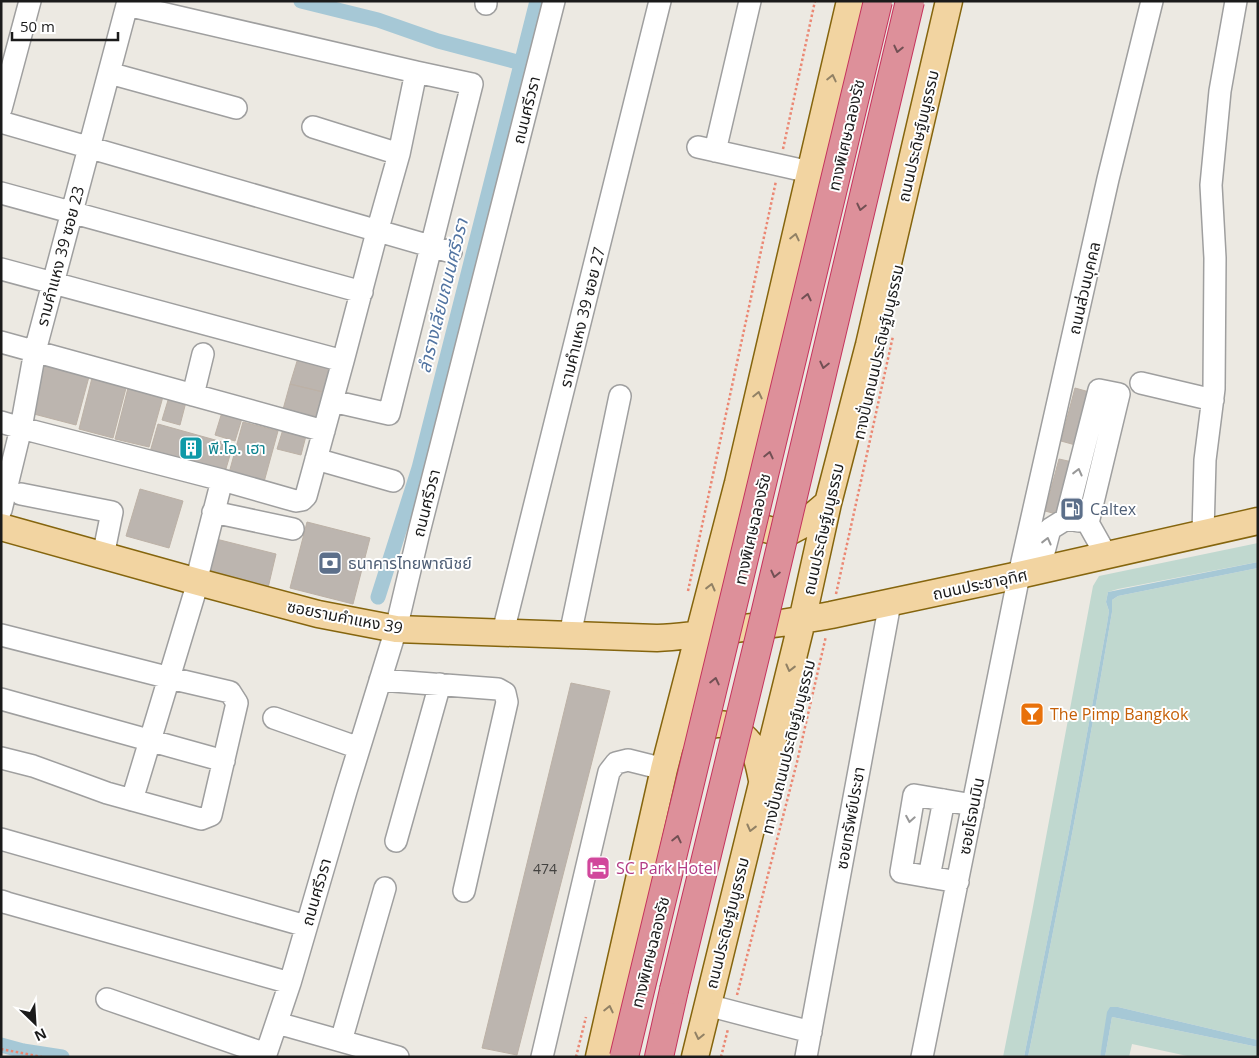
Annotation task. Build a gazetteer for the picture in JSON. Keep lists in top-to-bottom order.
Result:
{
  "streets": {
    "highway": ["ทางพิเศษฉลองรัช"],
    "main road": ["ถนนประดิษฐ์มนูธรรม", "ถนนประชาอุทิศ", "ซอยรามคำแหง 39"],
    "street": [
      "ถนนศรีวรา",
      "รามคำแหง 39 ซอย 23",
      "ถนนส่วนบุคคล",
      "รามคำแหง 39 ซอย 27",
      "ซอยโรจนมิน",
      "ซอยทรัพย์ประชา"
    ],
    "path": ["ทางปั่นถนนประดิษฐ์มนูธรรม"]
  },
  "crossings": [
    ["ถนนศรีวรา", "ซอยรามคำแหง 39"],
    ["ถนนประดิษฐ์มนูธรรม", "ถนนประชาอุทิศ"],
    ["ถนนส่วนบุคคล", "ถนนประชาอุทิศ"],
    ["ถนนส่วนบุคคล", "ซอยโรจนมิน"],
    ["รามคำแหง 39 ซอย 27", "ซอยรามคำแหง 39"],
    ["ทางปั่นถนนประดิษฐ์มนูธรรม", "ถนนประชาอุทิศ"],
    ["ถนนประชาอุทิศ", "ซอยรามคำแหง 39"],
    ["ถนนประชาอุทิศ", "ซอยโรจนมิน"],
    ["ถนนประชาอุทิศ", "ซอยทรัพย์ประชา"]
  ],
  "water": ["ลำรางเลียบถนนศรีวรา"],
  "places": {
    "building": ["พี.โอ. เฮา"],
    "fuel station": ["Caltex"],
    "bank": ["ธนาคารไทยพาณิชย์"],
    "bar": ["The Pimp Bangkok"],
    "hotel": ["SC Park Hotel"]
  },
  "house_numbers": ["474"],
  "scale_bar": "50 m",
  "north": "bottom right"
}
